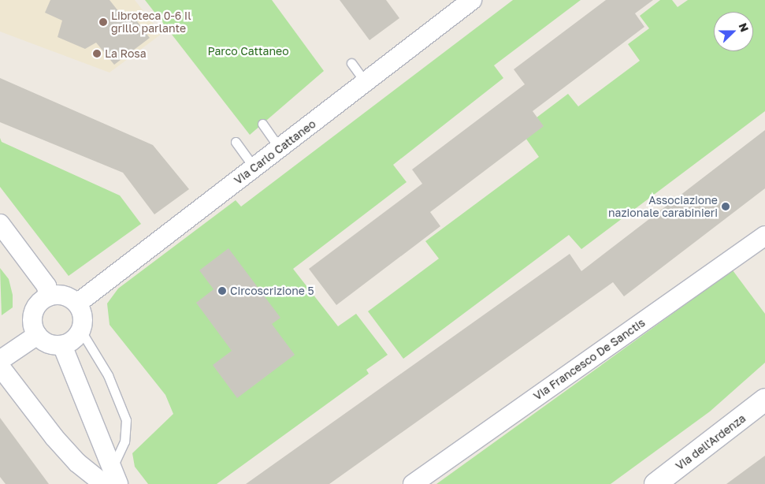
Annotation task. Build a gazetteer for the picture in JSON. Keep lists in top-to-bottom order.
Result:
{
  "streets": {
    "main road": ["Via dell'Ardenza"],
    "street": ["Via Carlo Cattaneo", "Via Francesco De Sanctis"]
  },
  "parks": ["Parco Cattaneo"],
  "places": [
    "Libroteca 0-6 Il grillo parlante",
    "La Rosa",
    "Associazione nazionale carabinieri",
    "Circoscrizione 5"
  ],
  "north": "right"
}
